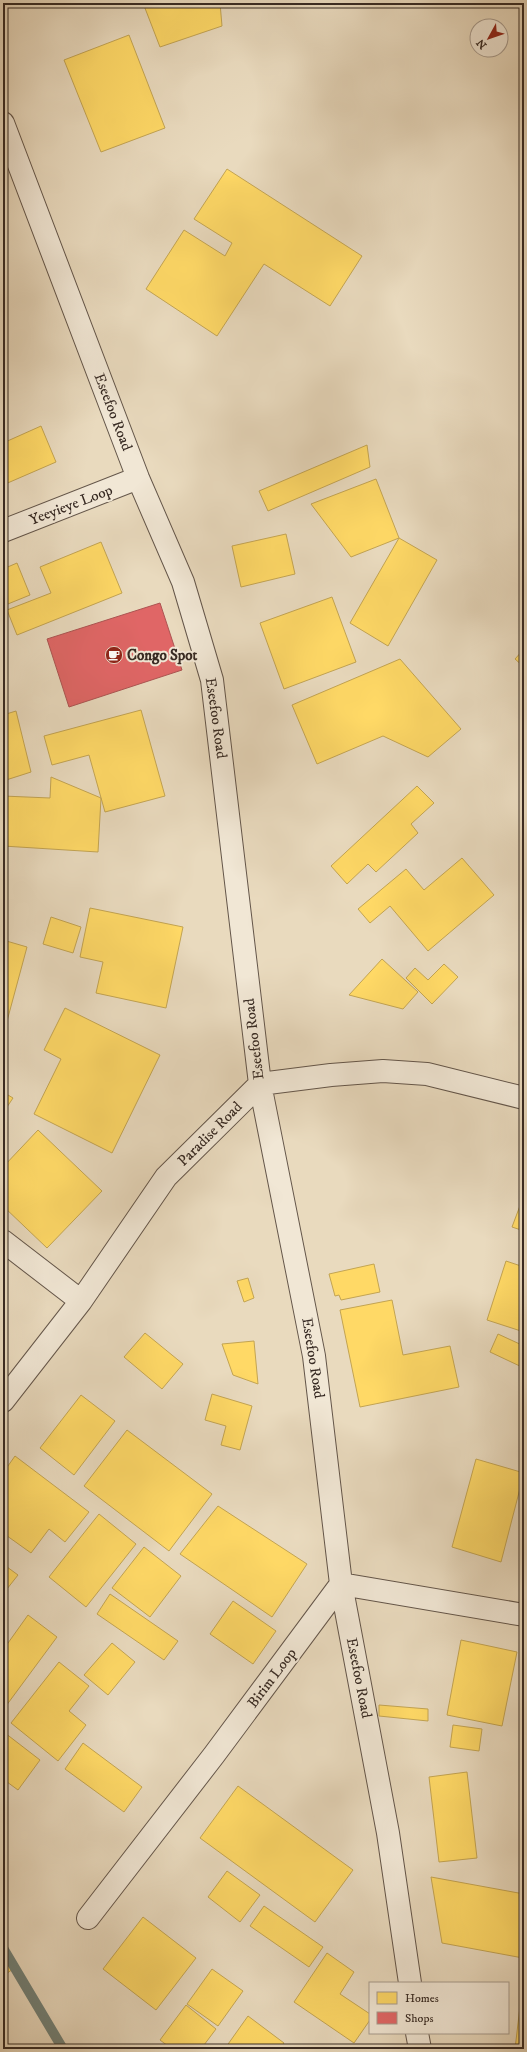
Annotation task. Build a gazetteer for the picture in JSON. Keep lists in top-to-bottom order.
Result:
{
  "streets": {
    "street": [
      "Eseefoo Road",
      "Yeeyieye Loop",
      "Paradise Road",
      "Birim Loop"
    ]
  },
  "crossings": [
    ["Eseefoo Road", "Yeeyieye Loop"],
    ["Eseefoo Road", "Paradise Road"],
    ["Eseefoo Road", "Birim Loop"]
  ],
  "places": {
    "cafe": ["Congo Spot"]
  },
  "legend": ["Homes", "Shops"],
  "north": "bottom left"
}
